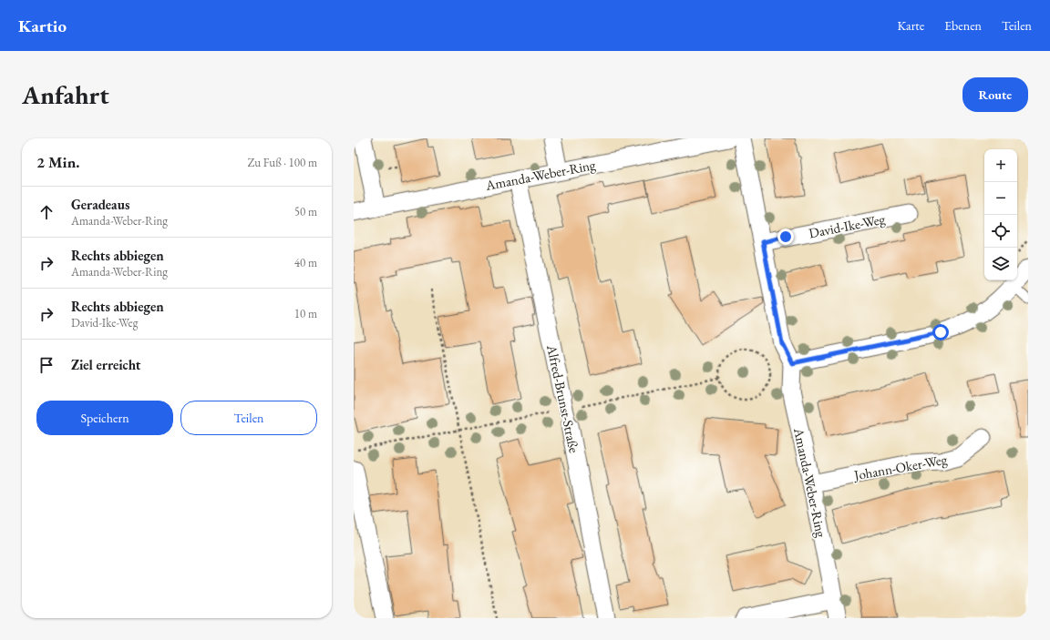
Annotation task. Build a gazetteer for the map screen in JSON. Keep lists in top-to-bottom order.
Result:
{
  "streets": {
    "street": [
      "Amanda-Weber-Ring",
      "David-Ike-Weg",
      "Alfred-Brunst-Straße",
      "Johann-Oker-Weg"
    ]
  },
  "crossings": [
    ["Amanda-Weber-Ring", "David-Ike-Weg"],
    ["Amanda-Weber-Ring", "Alfred-Brunst-Straße"],
    ["Amanda-Weber-Ring", "Johann-Oker-Weg"]
  ],
  "page": {
    "header": "Kartio",
    "nav": ["Karte", "Ebenen", "Teilen"],
    "buttons": [
      "Route",
      ["Speichern", "Teilen"]
    ],
    "title": "Anfahrt",
    "heading": ["2 Min.", "Zu Fuß · 100 m"],
    "map_buttons": ["+", "−"],
    "list": [
      ["Geradeaus", "Amanda-Weber-Ring", "50 m"],
      ["Rechts abbiegen", "Amanda-Weber-Ring", "40 m"],
      ["Rechts abbiegen", "David-Ike-Weg", "10 m"],
      "Ziel erreicht"
    ]
  }
}
